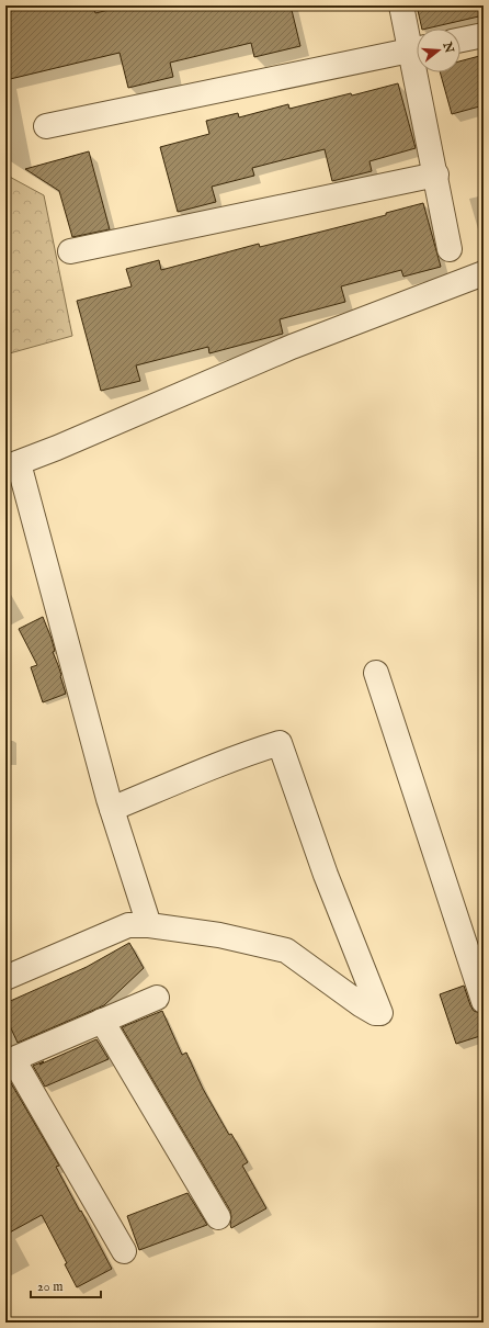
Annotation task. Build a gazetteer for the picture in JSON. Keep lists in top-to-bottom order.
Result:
{
  "scale_bar": "20 m",
  "north": "right"
}
